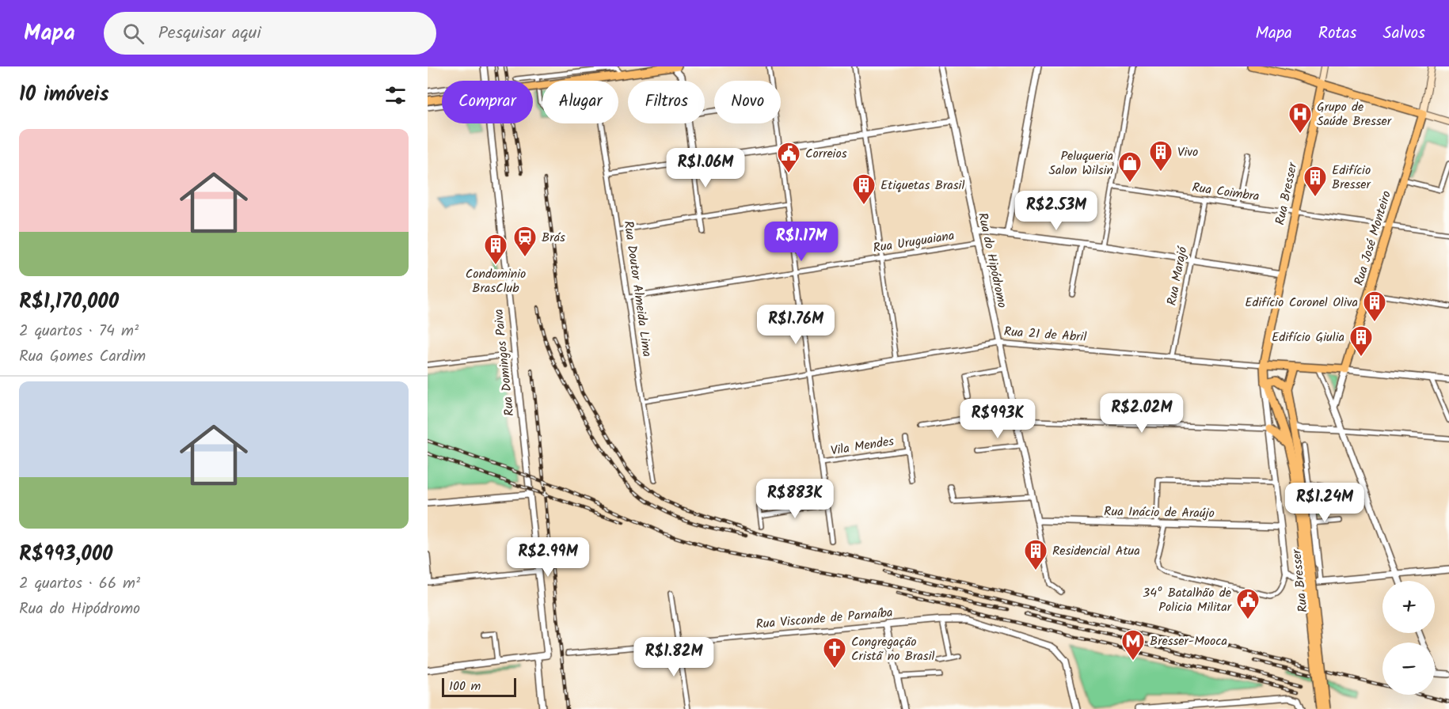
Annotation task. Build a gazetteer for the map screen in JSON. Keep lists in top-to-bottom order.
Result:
{
  "streets": {
    "main road": ["Rua Bresser", "Rua José Monteiro", "Rua 21 de Abril"],
    "street": [
      "Rua Coimbra",
      "Rua Uruguaiana",
      "Rua do Hipódromo",
      "Rua Marajó",
      "Rua Doutor Almeida Lima",
      "Rua Domingos Paiva",
      "Vila Mendes",
      "Rua Inácio de Araújo",
      "Rua Visconde de Parnaíba"
    ]
  },
  "crossings": [
    ["Rua Coimbra", "Rua Bresser"],
    ["Rua Coimbra", "Rua José Monteiro"],
    ["Rua Coimbra", "Rua Marajó"],
    ["Rua Bresser", "Rua 21 de Abril"],
    ["Rua Bresser", "Rua Inácio de Araújo"],
    ["Rua José Monteiro", "Rua 21 de Abril"],
    ["Rua Uruguaiana", "Rua do Hipódromo"],
    ["Rua Uruguaiana", "Rua Doutor Almeida Lima"],
    ["Rua do Hipódromo", "Rua 21 de Abril"],
    ["Rua do Hipódromo", "Rua Inácio de Araújo"],
    ["Rua Marajó", "Rua 21 de Abril"],
    ["Rua Doutor Almeida Lima", "Rua 21 de Abril"]
  ],
  "places": {
    "hospital": ["Grupo de Saúde Bresser"],
    "building": [
      "Vivo",
      "Edifício Bresser",
      "Etiquetas Brasil",
      "Condominio BrasClub",
      "Edifício Coronel Oliva",
      "Edifício Giulia",
      "Residencial Atua"
    ],
    "public building": ["Correios", "34º Batalhão de Policia Militar"],
    "shop": ["Peluqueria Salon Wilsin"],
    "station": ["Brás"],
    "metro station": ["Bresser-Mooca"],
    "church": ["Congregação Cristã no Brasil"]
  },
  "scale_bar": "100 m",
  "page": {
    "header": "Mapa",
    "search": "Pesquisar aqui",
    "nav": ["Mapa", "Rotas", "Salvos"],
    "heading": "10 imóveis",
    "chip": [
      "Comprar",
      "Alugar",
      "Filtros",
      "Novo"
    ],
    "list": [
      {
        "name": "R$1,170,000",
        "note": "2 quartos · 74 m² · Rua Gomes Cardim"
      },
      {
        "name": "R$993,000",
        "note": "2 quartos · 66 m² · Rua do Hipódromo"
      }
    ],
    "price": [
      "R$1.06M",
      "R$2.53M",
      "R$1.17M",
      "R$1.76M",
      "R$2.02M",
      "R$993K",
      "R$883K",
      "R$1.24M",
      "R$2.99M",
      "R$1.82M"
    ],
    "map_buttons": ["+", "−"],
    "scale": "100 m"
  }
}
